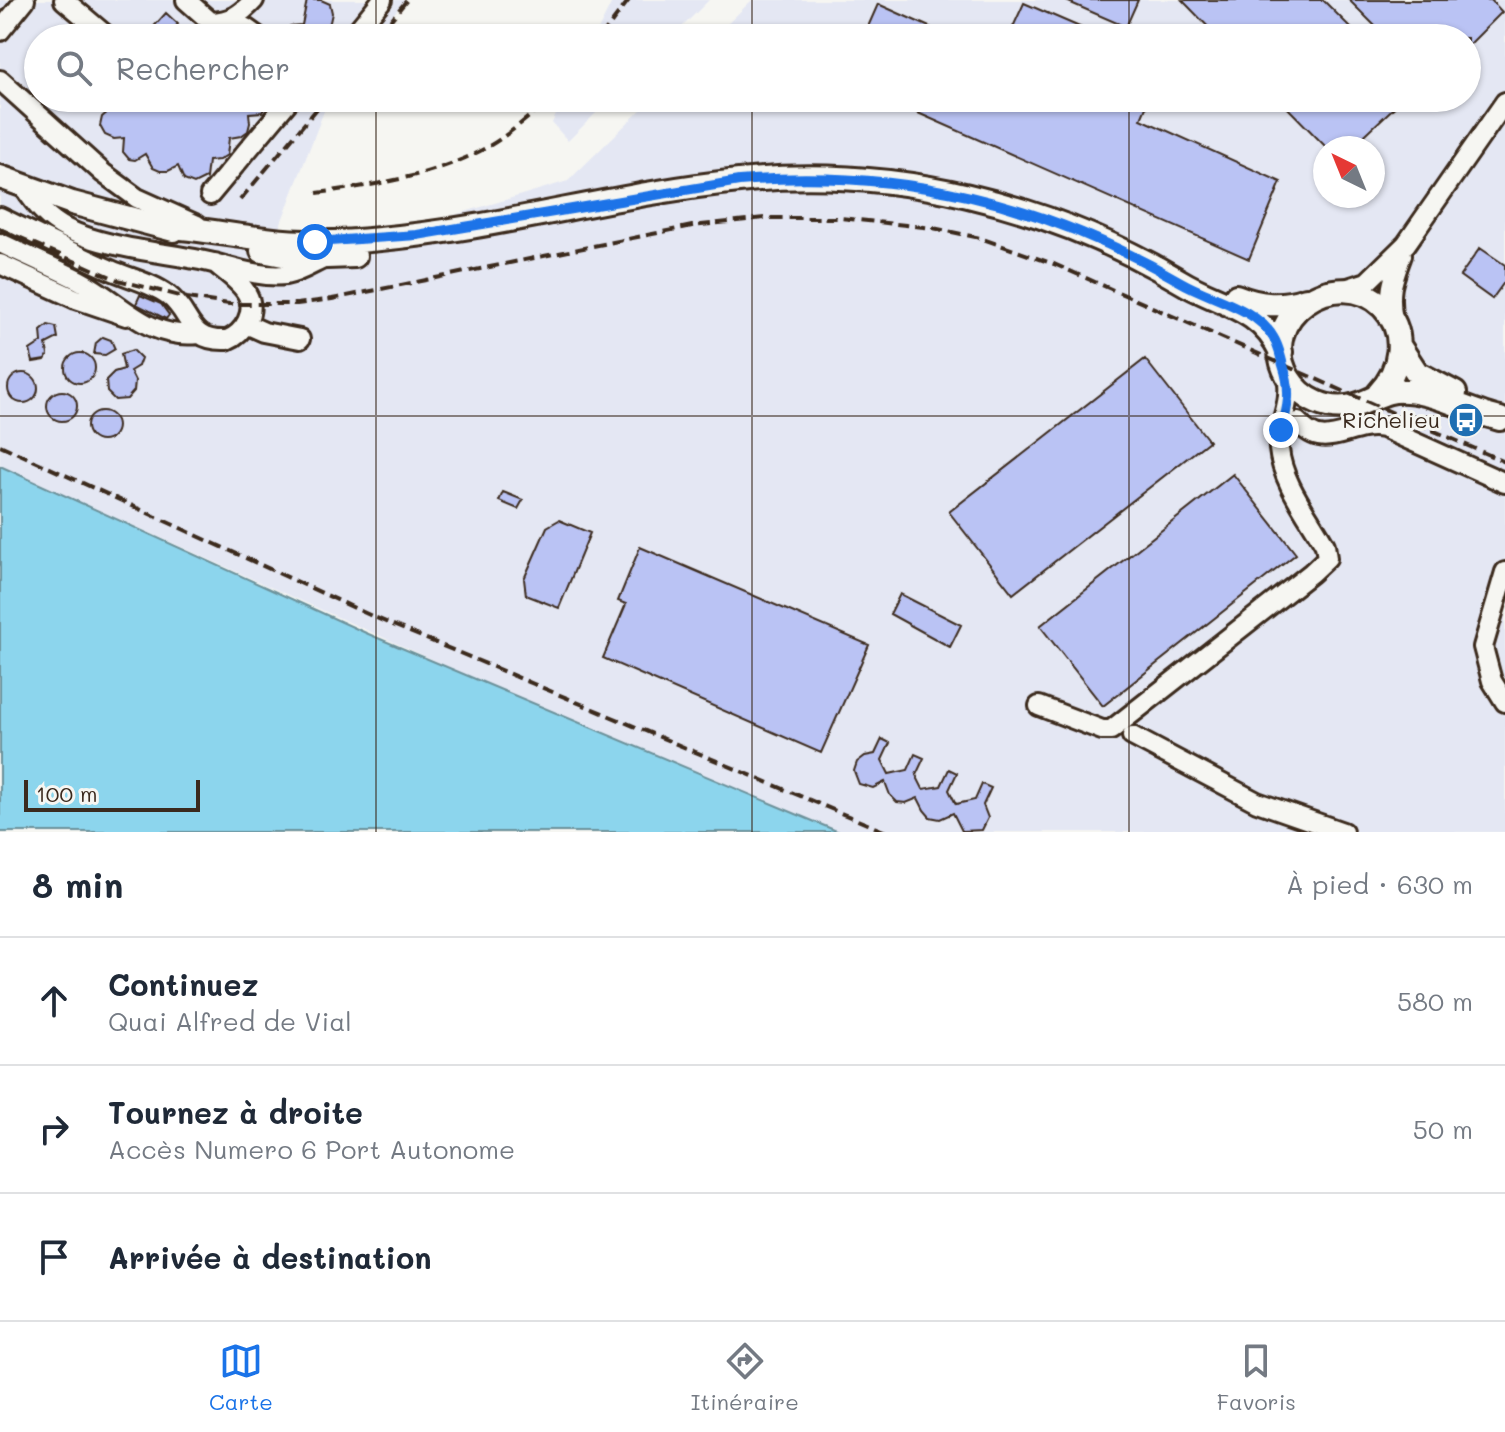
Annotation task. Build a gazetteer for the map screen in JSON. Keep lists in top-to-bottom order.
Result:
{
  "places": {
    "bus stop": ["Richelieu"]
  },
  "scale_bar": "100 m",
  "north": "top left",
  "page": {
    "search": "Rechercher",
    "scale": "100 m",
    "heading": ["8 min", "À pied · 630 m"],
    "list": [
      ["Continuez", "Quai Alfred de Vial", "580 m"],
      ["Tournez à droite", "Accès Numero 6 Port Autonome", "50 m"],
      "Arrivée à destination"
    ],
    "nav": ["Carte", "Itinéraire", "Favoris"]
  }
}
